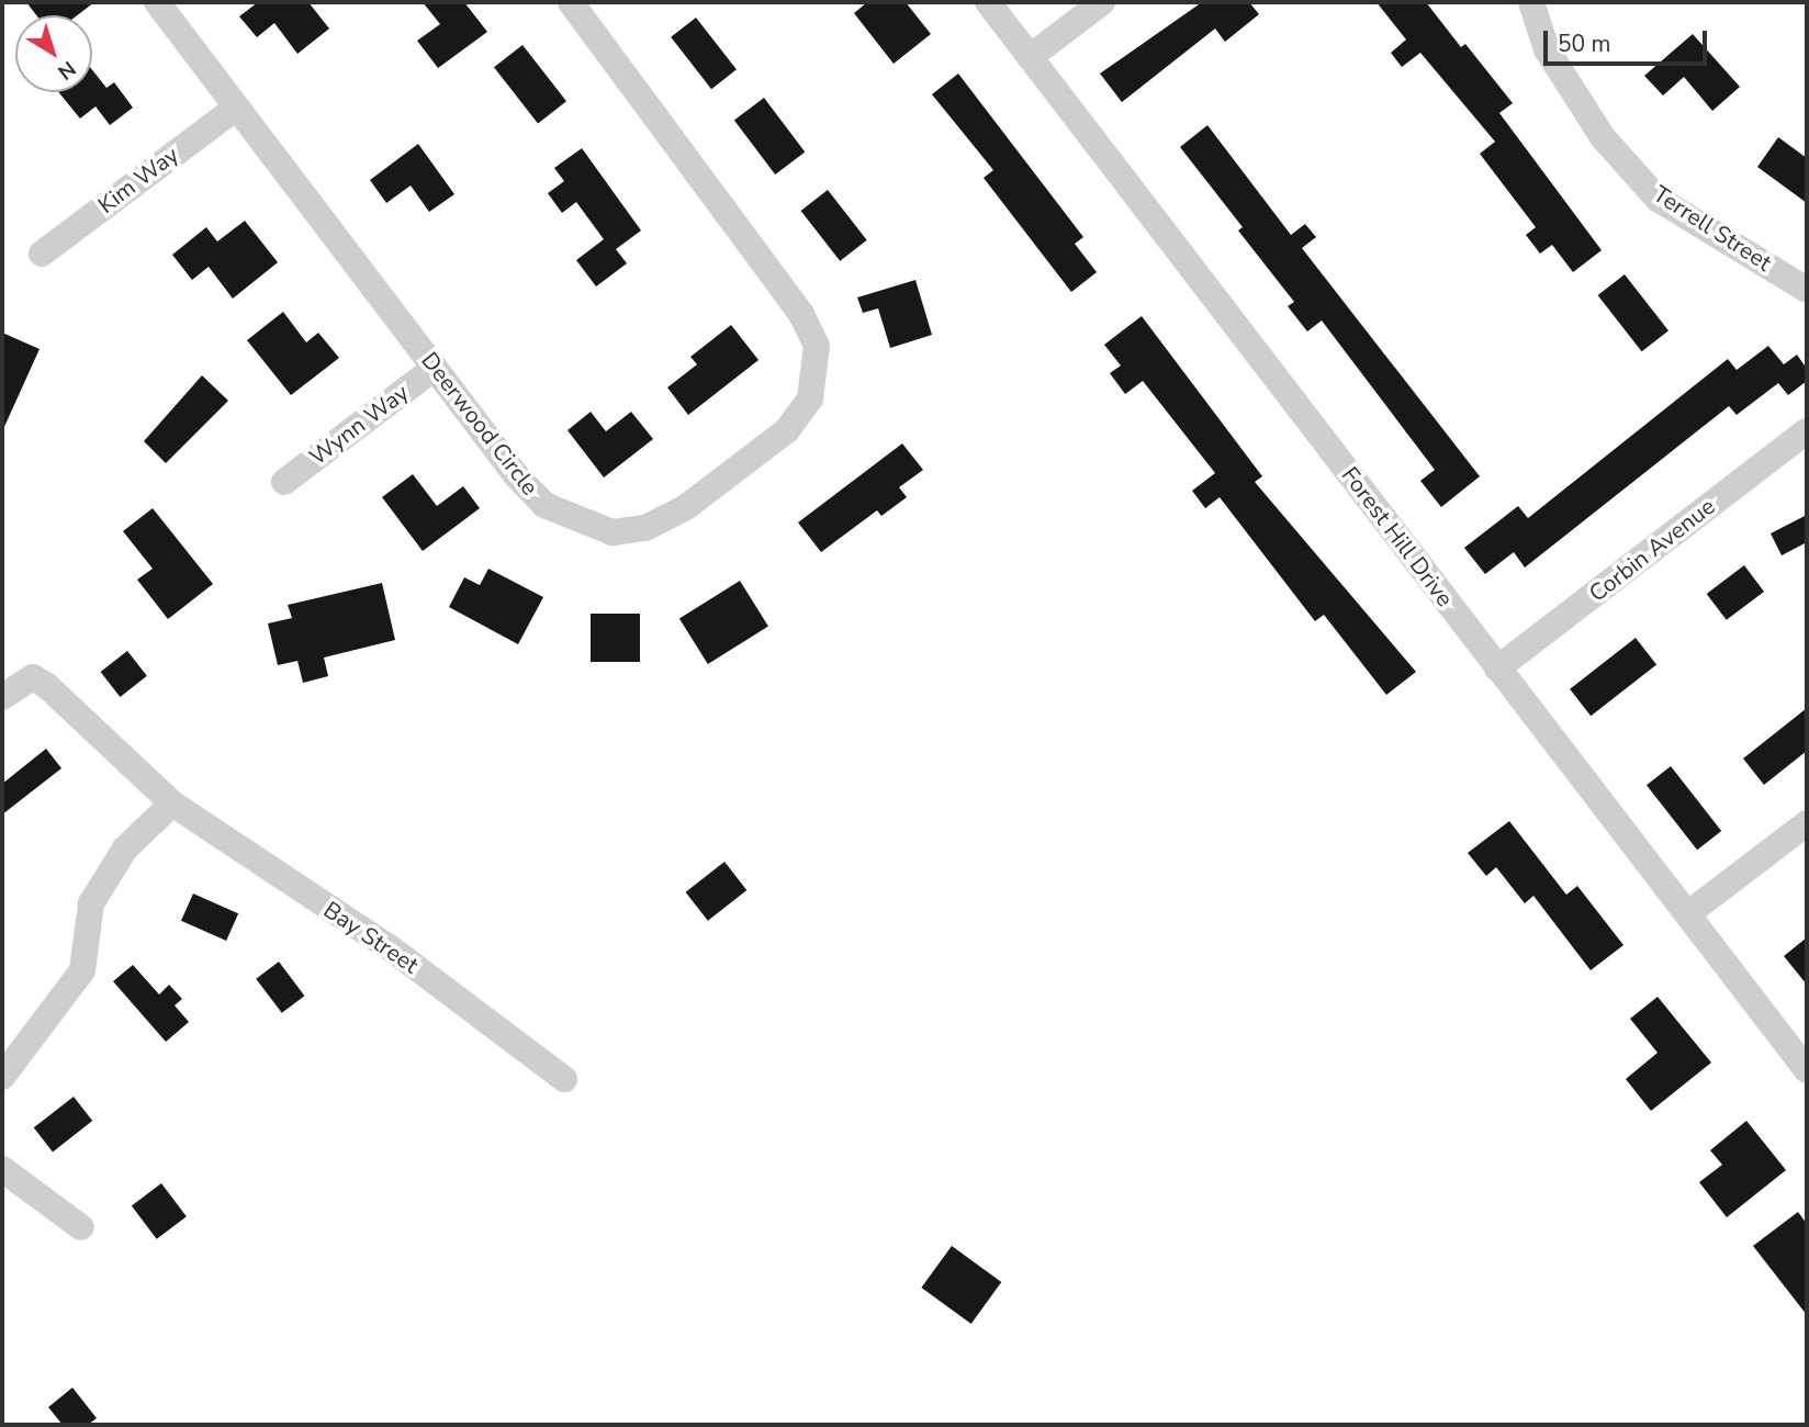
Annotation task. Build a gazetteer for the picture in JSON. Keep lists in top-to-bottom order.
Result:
{
  "streets": {
    "street": [
      "Kim Way",
      "Terrell Street",
      "Deerwood Circle",
      "Wynn Way",
      "Forest Hill Drive",
      "Corbin Avenue",
      "Bay Street"
    ]
  },
  "crossings": [
    ["Kim Way", "Deerwood Circle"],
    ["Deerwood Circle", "Wynn Way"],
    ["Forest Hill Drive", "Corbin Avenue"]
  ],
  "scale_bar": "50 m",
  "north": "bottom right"
}
